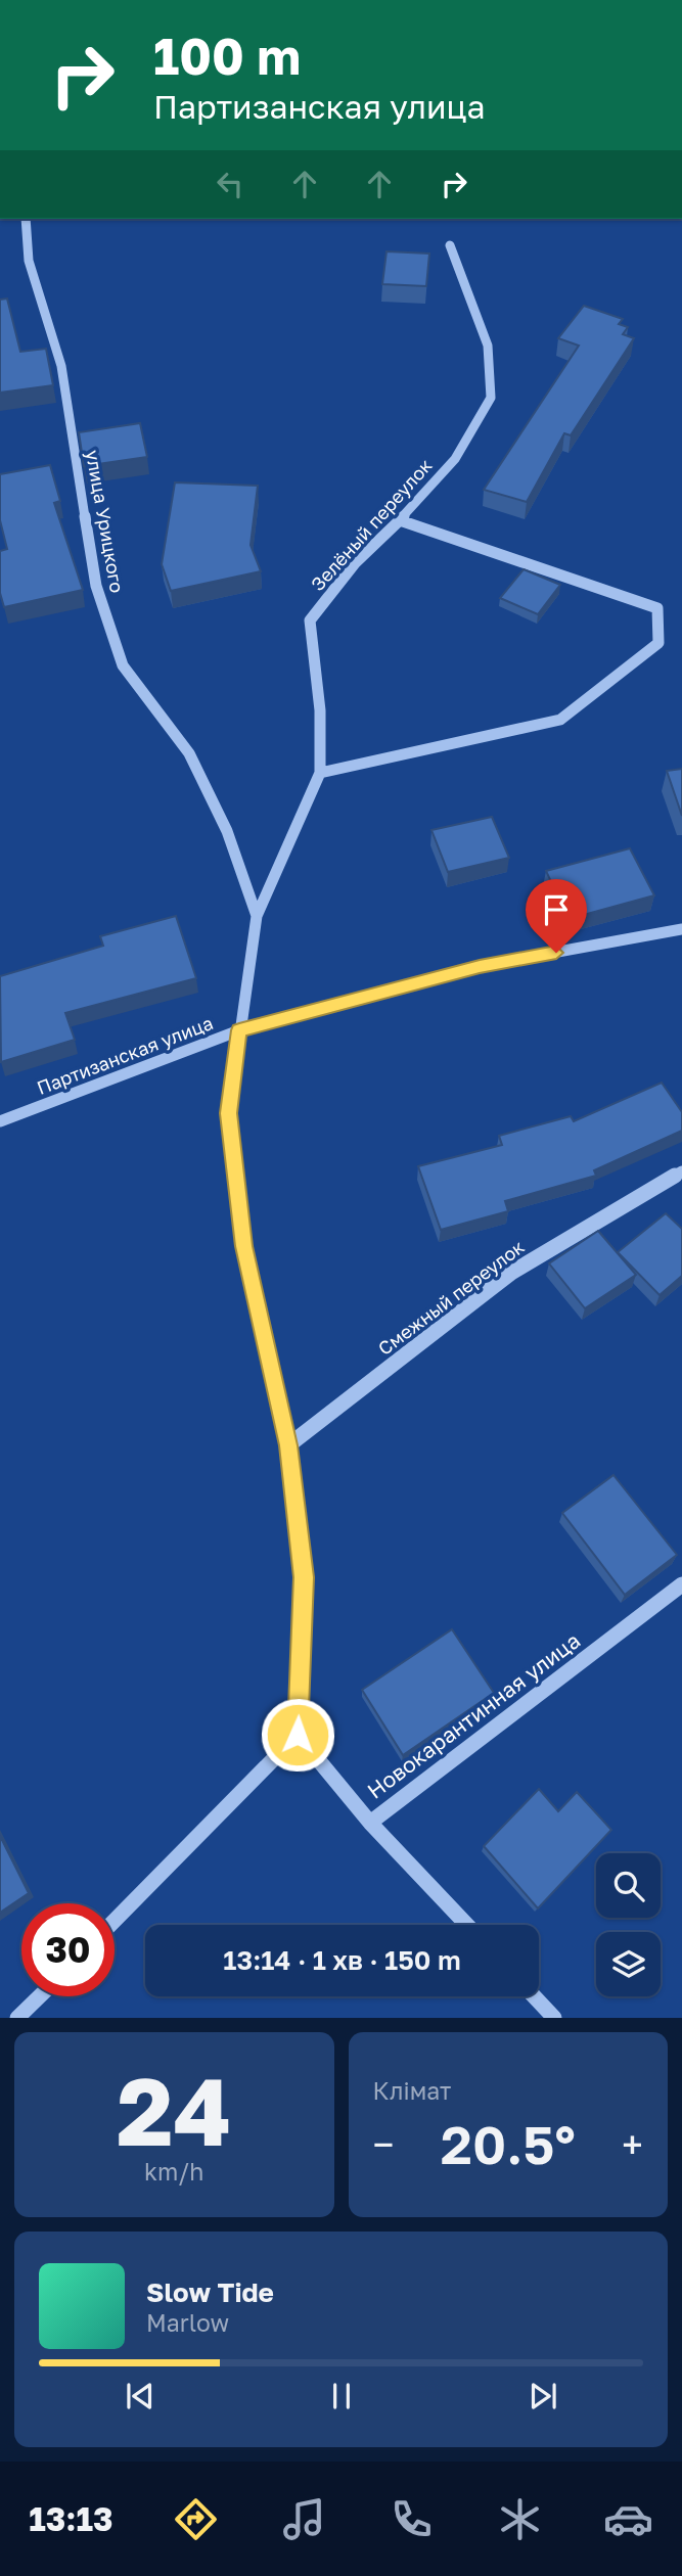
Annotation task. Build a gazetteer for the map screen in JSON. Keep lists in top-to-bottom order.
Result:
{
  "streets": {
    "street": [
      "улица Урицкого",
      "Зелёный переулок",
      "Партизанская улица",
      "Смежный переулок",
      "Новокарантинная улица"
    ]
  },
  "crossings": [
    ["улица Урицкого", "Зелёный переулок"],
    ["улица Урицкого", "Партизанская улица"],
    ["улица Урицкого", "Смежный переулок"],
    ["улица Урицкого", "Новокарантинная улица"]
  ],
  "page": {
    "turn": ["100 m", "Партизанская улица"],
    "limit": "30",
    "trip": "13:14 · 1 хв · 150 m",
    "tile": [
      ["24", "km/h"],
      "Клімат"
    ],
    "heat": ["−", "20.5°", "+"],
    "song": ["Slow Tide", "Marlow"],
    "tabs": "13:13"
  }
}
